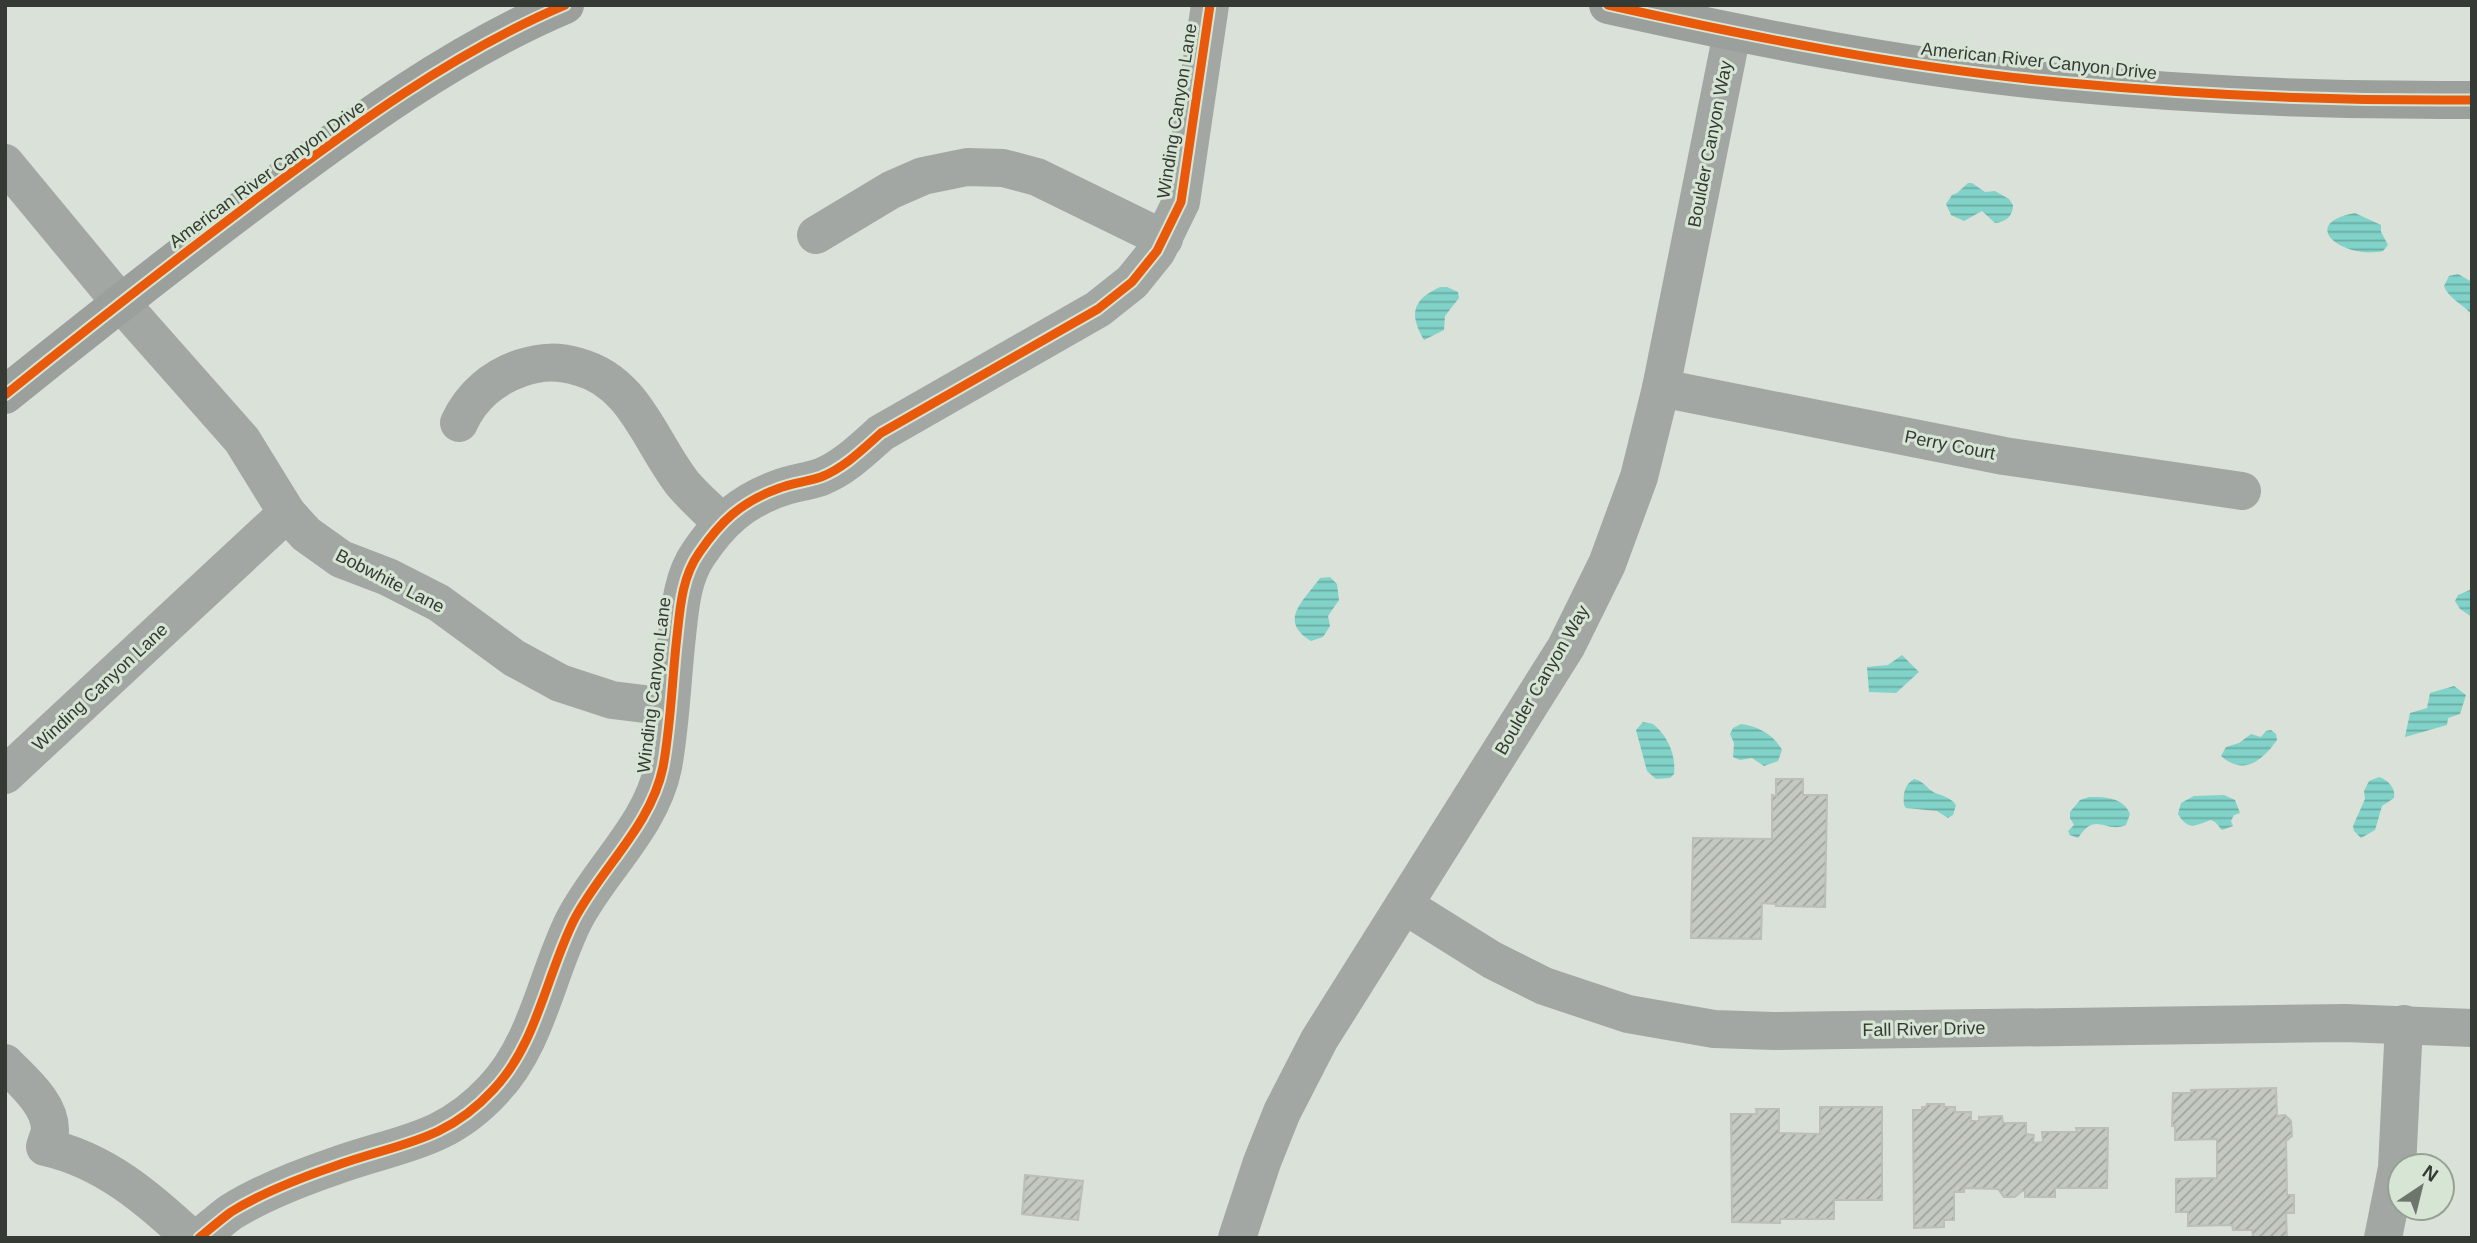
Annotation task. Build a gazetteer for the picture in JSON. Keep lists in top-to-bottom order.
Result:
{
  "streets": {
    "main road": ["American River Canyon Drive"],
    "street": [
      "Winding Canyon Lane",
      "Boulder Canyon Way",
      "Perry Court",
      "Bobwhite Lane",
      "Fall River Drive"
    ]
  },
  "crossings": [
    ["American River Canyon Drive", "Boulder Canyon Way"],
    ["American River Canyon Drive", "Bobwhite Lane"],
    ["Winding Canyon Lane", "Bobwhite Lane"],
    ["Boulder Canyon Way", "Perry Court"],
    ["Boulder Canyon Way", "Fall River Drive"]
  ],
  "north": "top right"
}
